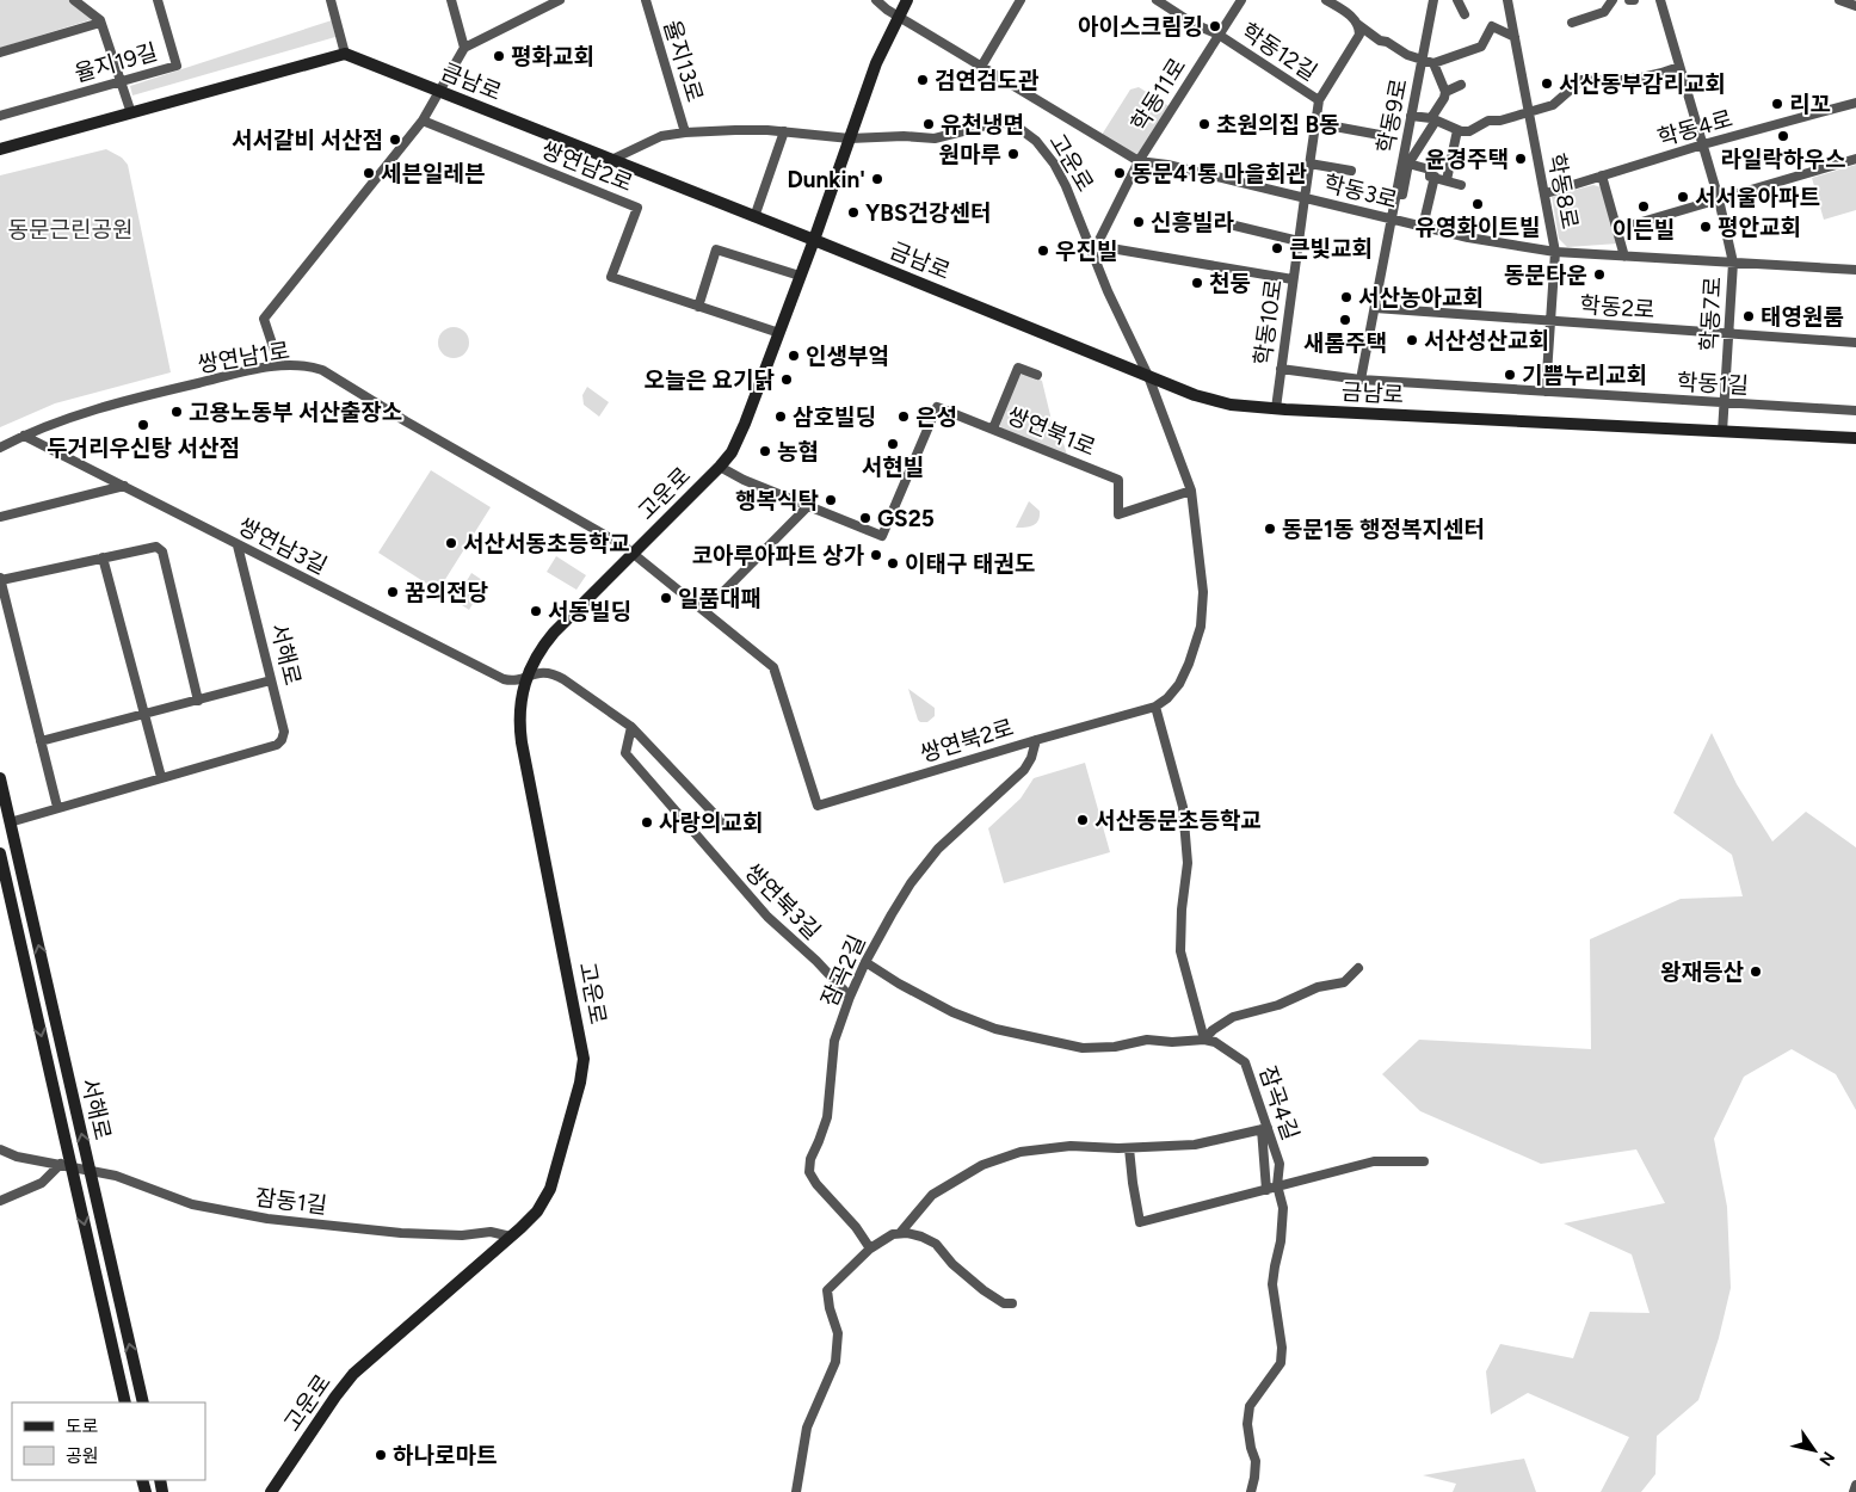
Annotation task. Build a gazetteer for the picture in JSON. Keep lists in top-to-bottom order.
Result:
{
  "streets": {
    "street": [
      "학동12길",
      "율지13로",
      "율지19길",
      "금남로",
      "학동11로",
      "학동9로",
      "학동4로",
      "고운로",
      "쌍연남2로",
      "학동3로",
      "학동8로",
      "학동2로",
      "학동7로",
      "학동10로",
      "쌍연남1로",
      "학동1길",
      "쌍연북1로",
      "쌍연남3길",
      "서해로",
      "쌍연북2로",
      "쌍연북3길",
      "잠곡2길",
      "잠곡4길",
      "잠동1길"
    ]
  },
  "crossings": [
    ["학동12길", "학동11로"],
    ["학동12길", "학동10로"],
    ["율지13로", "금남로"],
    ["율지13로", "고운로"],
    ["금남로", "고운로"],
    ["금남로", "학동7로"],
    ["금남로", "학동10로"],
    ["금남로", "쌍연북2로"],
    ["학동11로", "고운로"],
    ["학동11로", "학동3로"],
    ["학동9로", "학동3로"],
    ["학동9로", "학동2로"],
    ["학동9로", "학동1길"],
    ["학동4로", "학동8로"],
    ["학동4로", "학동7로"],
    ["고운로", "쌍연남2로"],
    ["고운로", "학동3로"],
    ["고운로", "쌍연남1로"],
    ["고운로", "쌍연북1로"],
    ["고운로", "쌍연남3길"],
    ["고운로", "잠동1길"],
    ["학동3로", "학동8로"],
    ["학동3로", "학동7로"],
    ["학동3로", "학동10로"],
    ["학동8로", "학동2로"],
    ["학동8로", "학동1길"],
    ["학동2로", "학동7로"],
    ["학동7로", "학동1길"],
    ["학동10로", "학동1길"],
    ["쌍연남1로", "쌍연남3길"],
    ["쌍연남1로", "쌍연북2로"],
    ["쌍연북1로", "쌍연북2로"],
    ["쌍연남3길", "서해로"],
    ["서해로", "잠동1길"],
    ["쌍연북2로", "잠곡2길"],
    ["쌍연북3길", "잠곡2길"]
  ],
  "parks": ["동문근린공원"],
  "places": [
    "아이스크림킹",
    "평화교회",
    "검연검도관",
    "서산동부감리교회",
    "리꼬",
    "유천냉면",
    "초원의집 B동",
    "라일락하우스",
    "서서갈비 서산점",
    "원마루",
    "윤경주택",
    "세븐일레븐",
    "동문41통 마을회관",
    "Dunkin'",
    "서서울아파트",
    "유영화이트빌",
    "이든빌",
    "YBS건강센터",
    "신흥빌라",
    "평안교회",
    "큰빛교회",
    "우진빌",
    "동문타운",
    "천둥",
    "서산농아교회",
    "태영원룸",
    "새롬주택",
    "서산성산교회",
    "인생부엌",
    "기쁨누리교회",
    "오늘은 요기닭",
    "고용노동부 서산출장소",
    "삼호빌딩",
    "은성",
    "두거리우신탕 서산점",
    "서현빌",
    "농협",
    "행복식탁",
    "GS25",
    "동문1동 행정복지센터",
    "서산서동초등학교",
    "코아루아파트 상가",
    "이태구 태권도",
    "꿈의전당",
    "일품대패",
    "서동빌딩",
    "서산동문초등학교",
    "사랑의교회",
    "왕재등산",
    "하나로마트"
  ],
  "legend": ["도로", "공원"],
  "north": "bottom right"
}
